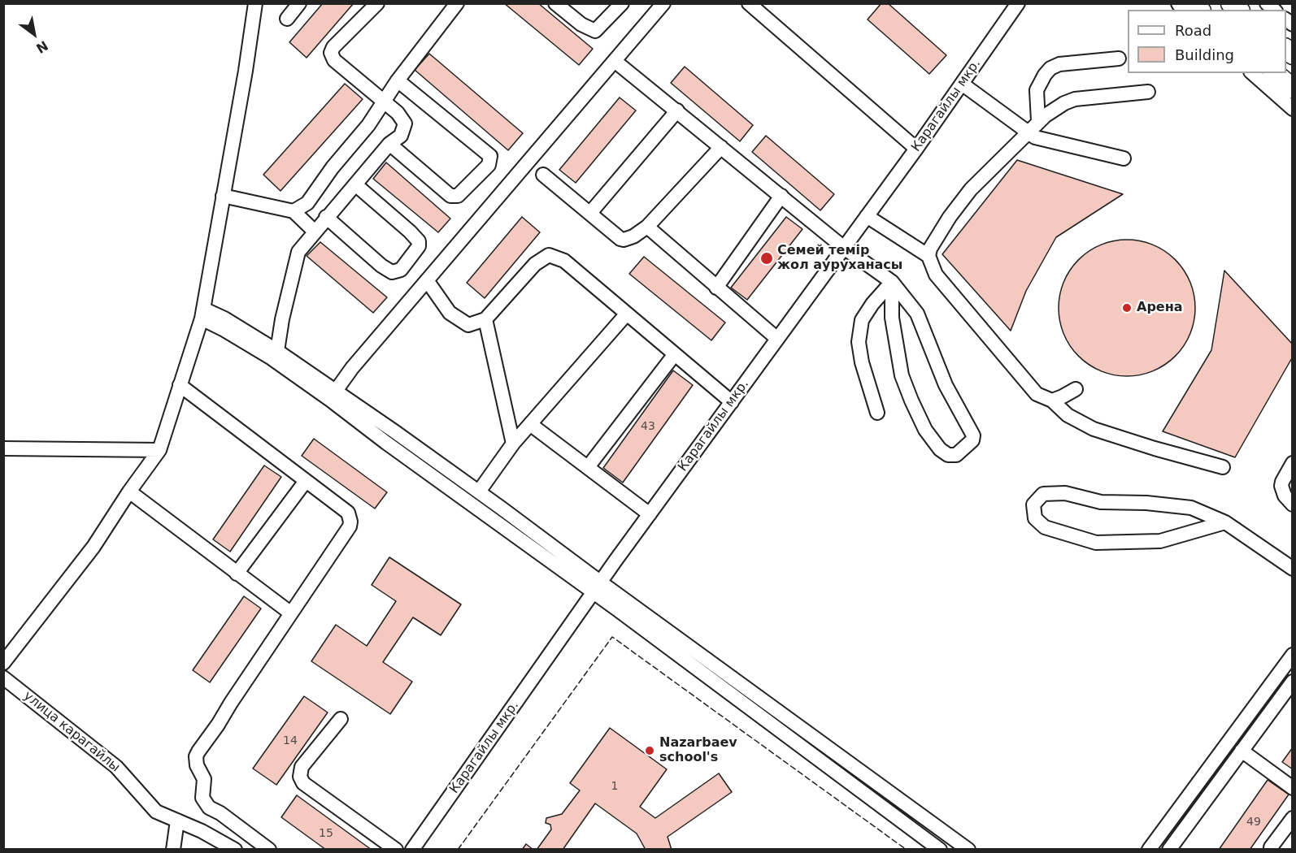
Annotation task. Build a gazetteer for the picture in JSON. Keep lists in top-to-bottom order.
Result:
{
  "streets": {
    "street": ["Карагайлы мкр.", "улица карагайлы"]
  },
  "places": ["Семей темір жол ауруханасы", "Арена", "Nazarbaev school's"],
  "house_numbers": [
    "43",
    "14",
    "1",
    "49",
    "15"
  ],
  "legend": ["Road", "Building"],
  "north": "bottom right"
}
